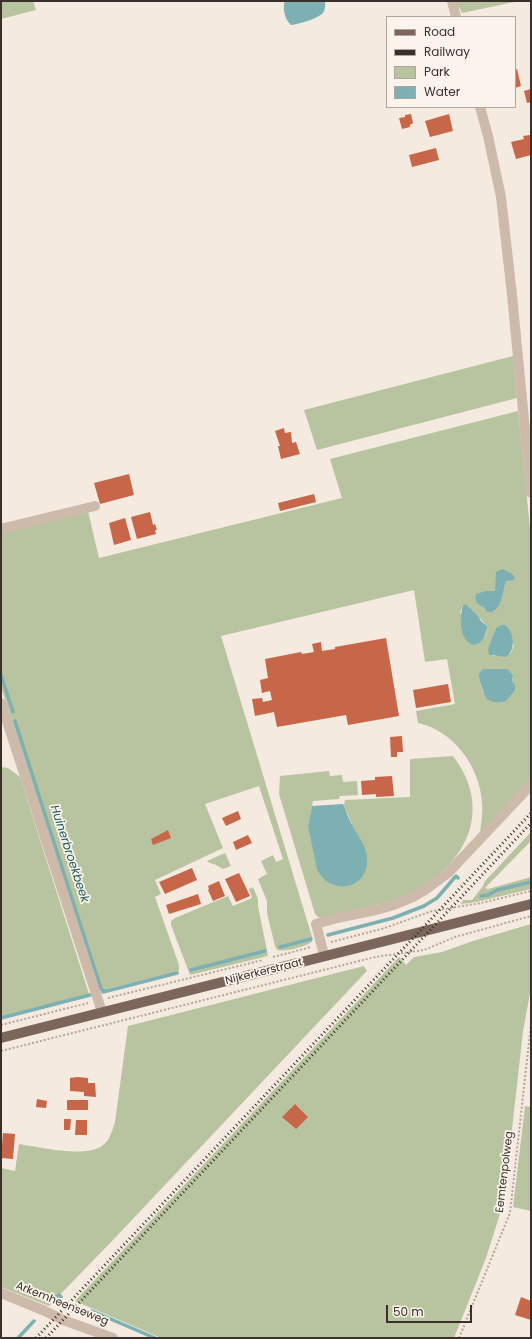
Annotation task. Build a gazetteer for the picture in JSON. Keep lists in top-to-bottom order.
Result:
{
  "streets": {
    "main road": ["Nijkerkerstraat"],
    "street": ["Arkemheenseweg"],
    "path": ["Eemtenpolweg"]
  },
  "water": ["Huinerbroekbeek"],
  "legend": [
    "Road",
    "Railway",
    "Park",
    "Water"
  ],
  "scale_bar": "50 m"
}
